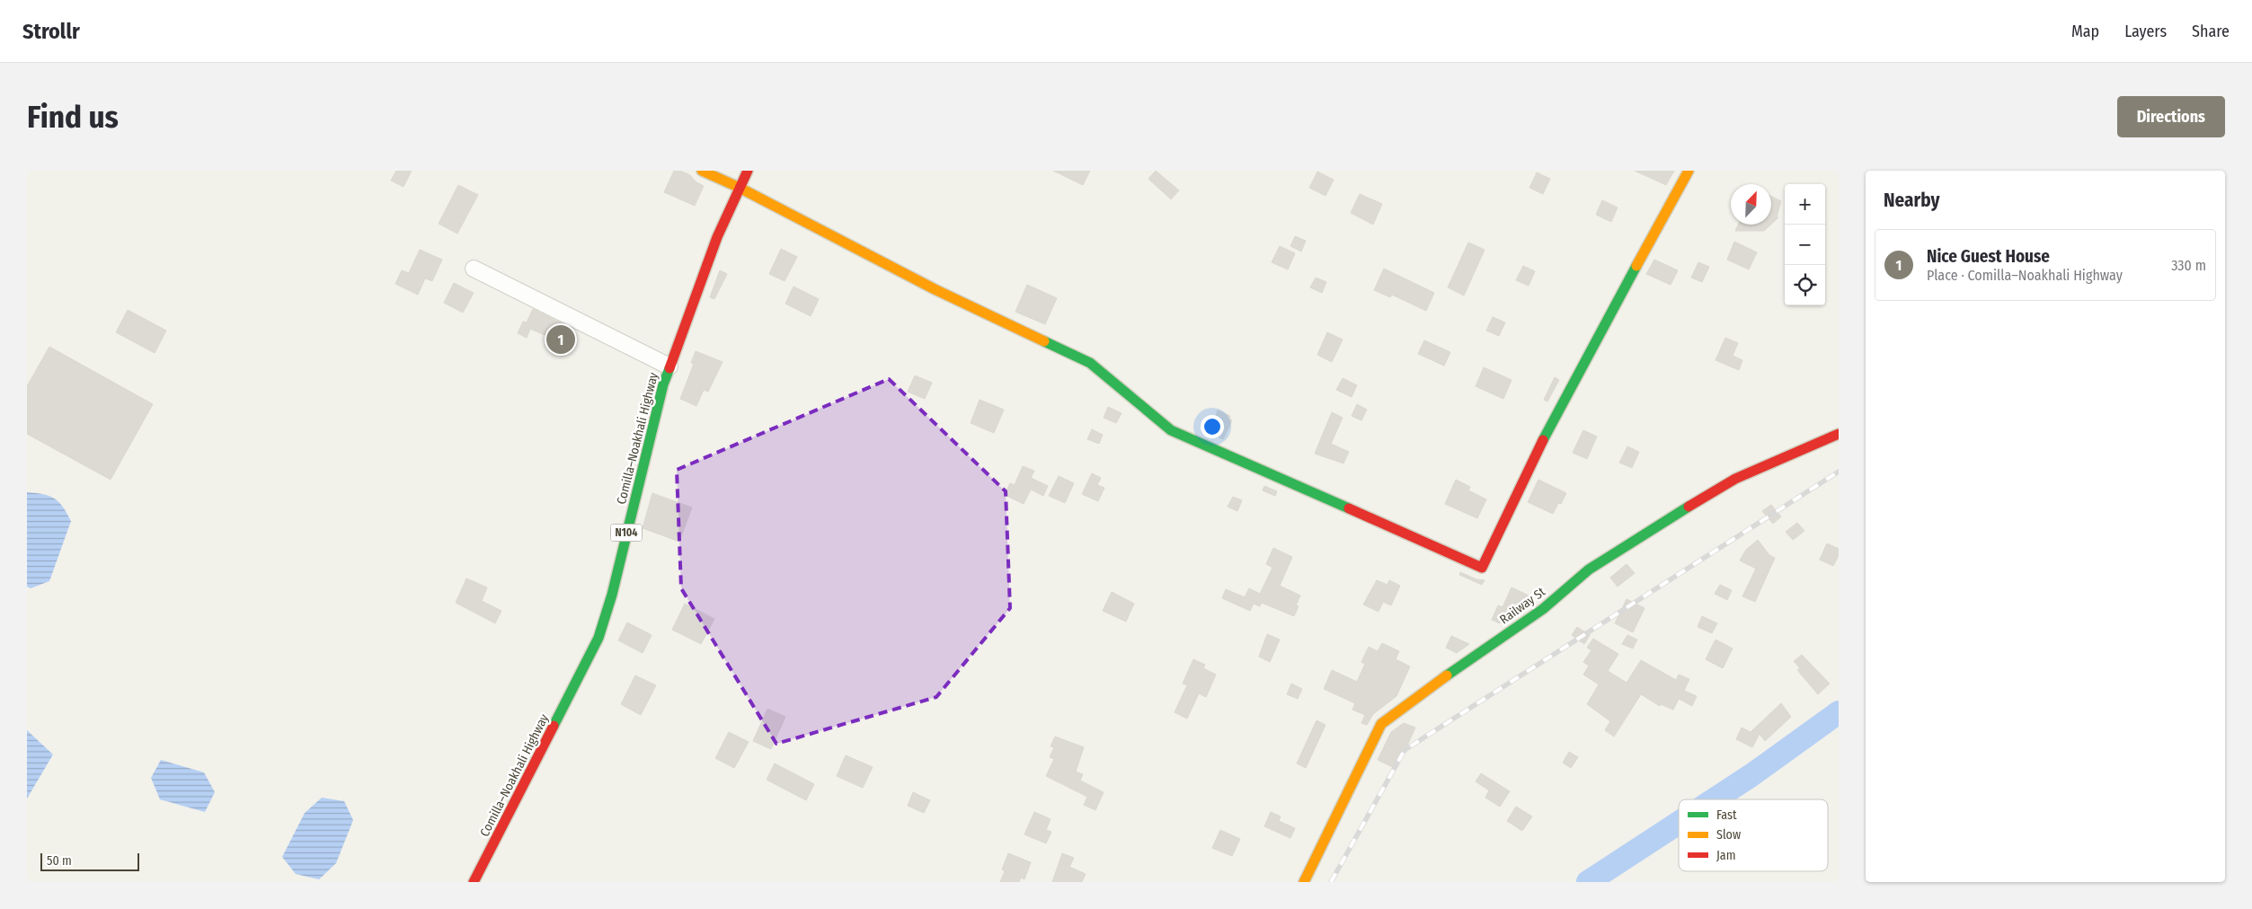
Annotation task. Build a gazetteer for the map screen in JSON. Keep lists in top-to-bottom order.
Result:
{
  "streets": {
    "main road": ["Comilla–Noakhali Highway", "N104", "Railway St"]
  },
  "legend": ["Fast", "Slow", "Jam"],
  "scale_bar": "50 m",
  "north": "top right",
  "page": {
    "header": "Strollr",
    "nav": ["Map", "Layers", "Share"],
    "buttons": "Directions",
    "title": "Find us",
    "heading": "Nearby",
    "map_buttons": ["+", "−"],
    "list": [
      {
        "mark": "1",
        "name": "Nice Guest House",
        "note": "Place · Comilla–Noakhali Highway",
        "value": "330 m"
      }
    ],
    "pins": "1",
    "scale": "50 m"
  }
}
